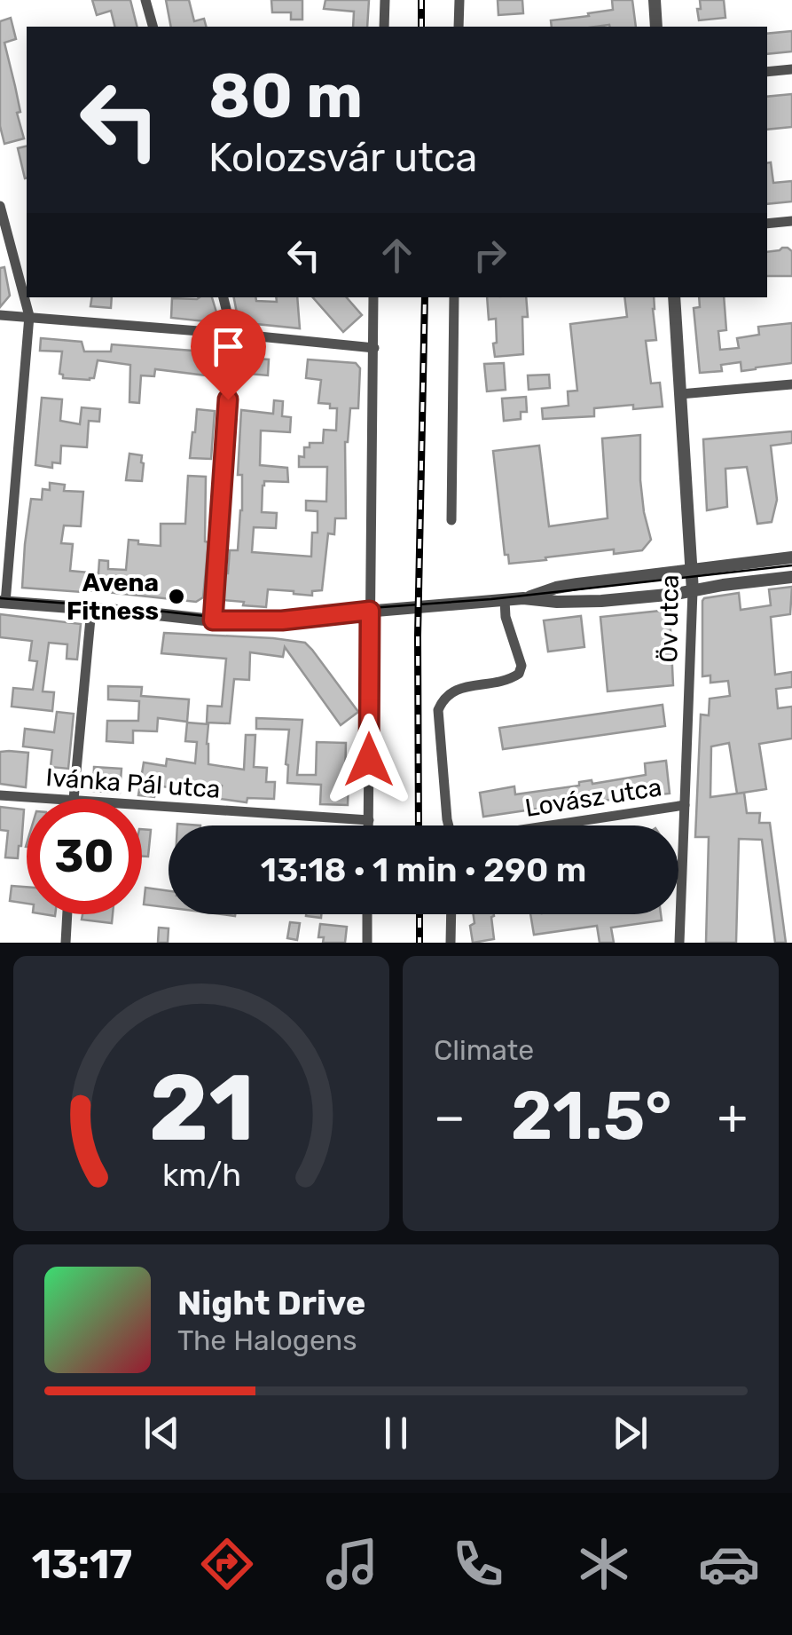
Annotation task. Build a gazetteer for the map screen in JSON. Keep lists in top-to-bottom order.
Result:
{
  "streets": {
    "street": ["Öv utca", "Ivánka Pál utca", "Lovász utca"]
  },
  "crossings": [
    ["Öv utca", "Lovász utca"]
  ],
  "places": ["Avena Fitness"],
  "page": {
    "turn": ["80 m", "Kolozsvár utca"],
    "limit": "30",
    "trip": "13:18 · 1 min · 290 m",
    "tile": "Climate",
    "heat": ["−", "21.5°", "+"],
    "song": ["Night Drive", "The Halogens"],
    "tabs": "13:17",
    "gauge": ["21", "km/h"]
  }
}
